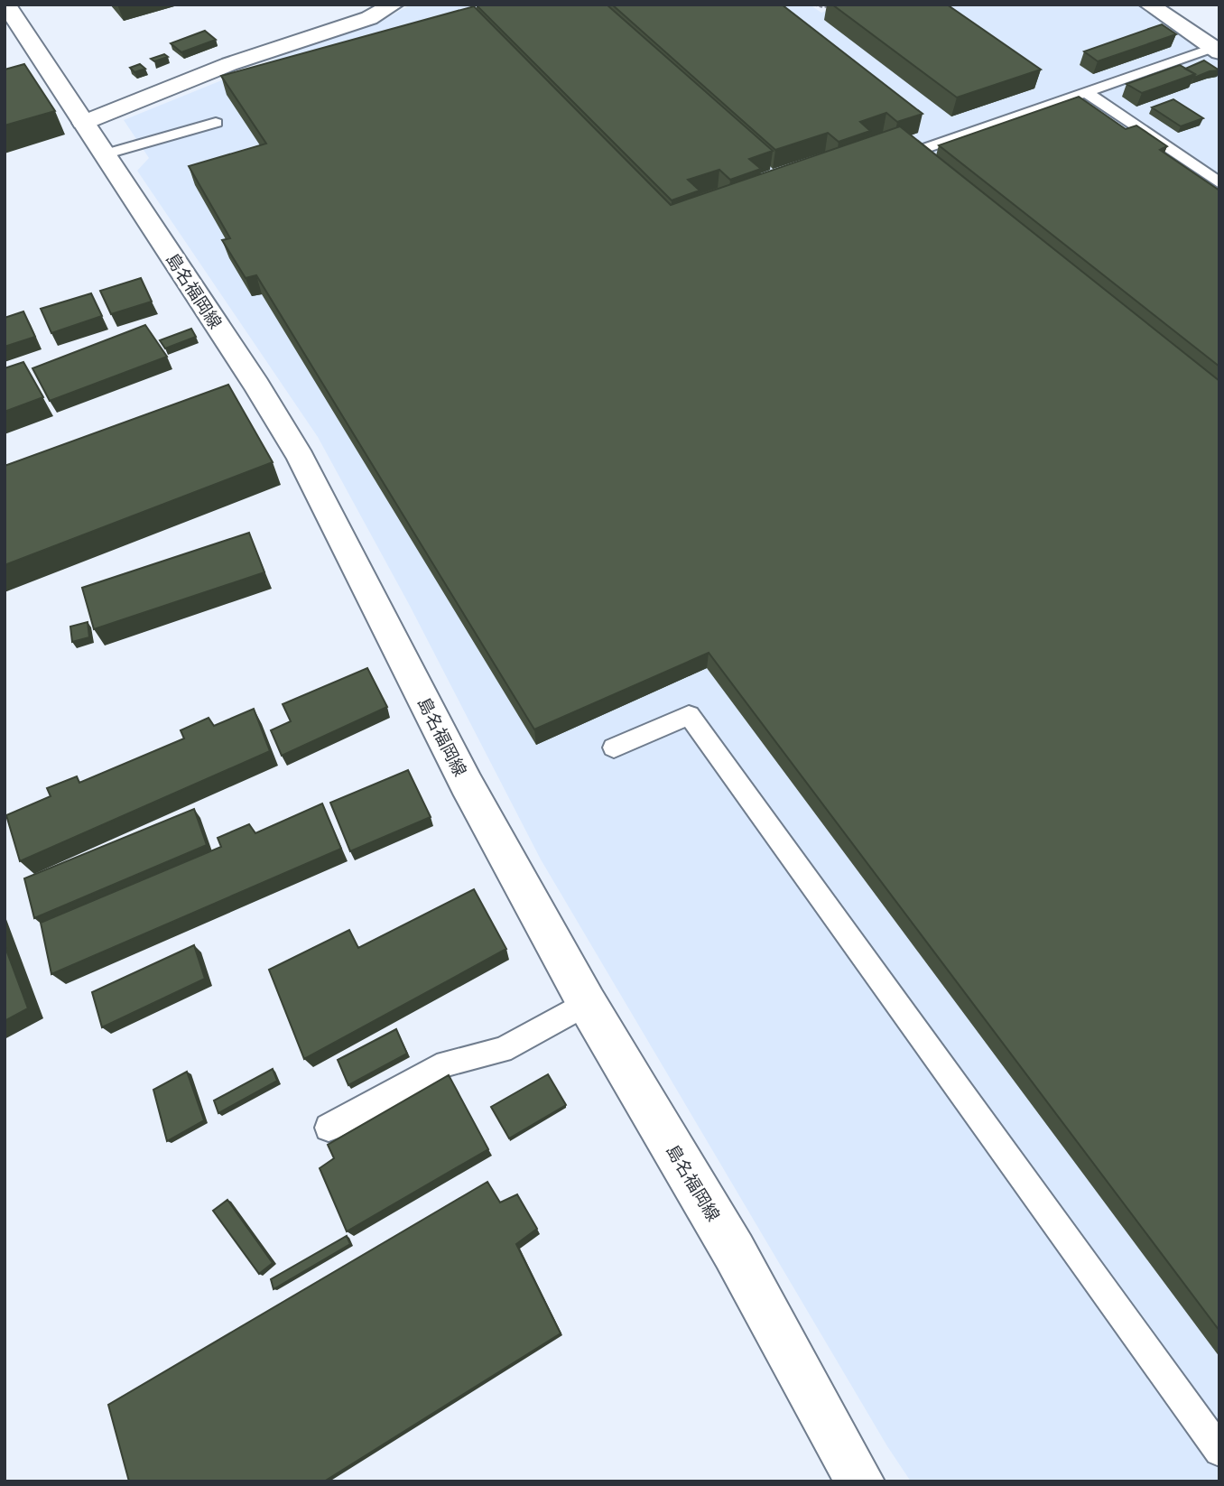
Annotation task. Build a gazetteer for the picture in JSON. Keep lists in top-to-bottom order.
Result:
{
  "streets": {
    "main road": ["島名福岡線"]
  }
}
